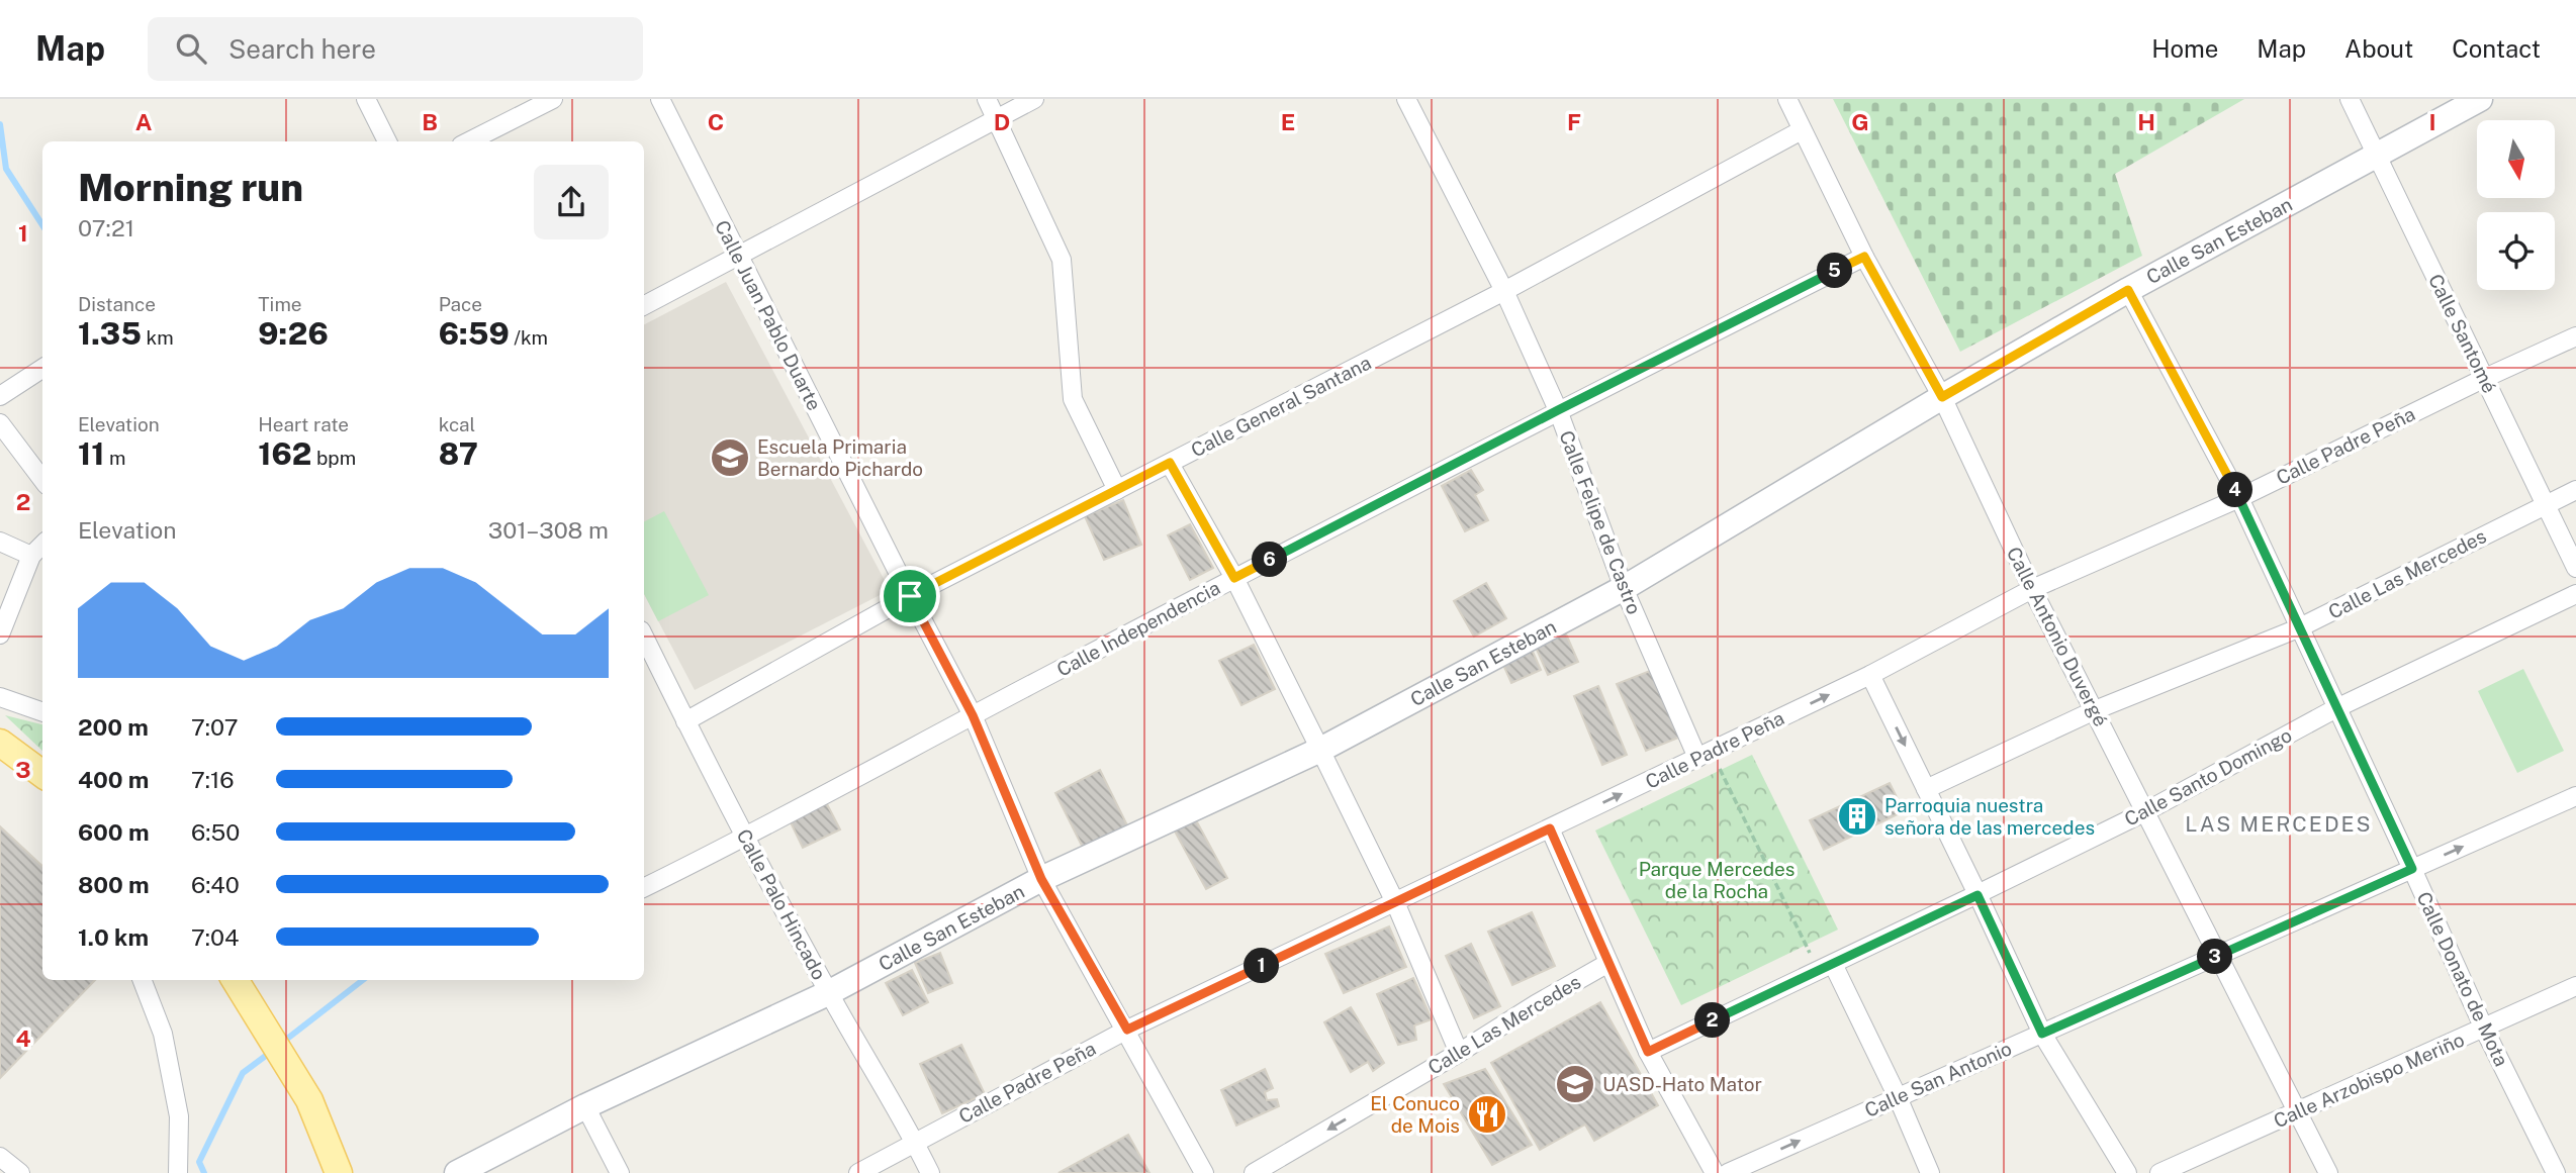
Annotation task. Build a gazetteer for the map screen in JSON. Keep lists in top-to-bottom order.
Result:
{
  "streets": {
    "street": [
      "Calle San Esteban",
      "Calle Juan Pablo Duarte",
      "Calle Santomé",
      "Calle General Santana",
      "Calle Padre Peña",
      "Calle Felipe de Castro",
      "Calle Las Mercedes",
      "Calle Independencia",
      "Calle Antonio Duvergé",
      "Calle Santo Domingo",
      "Calle Palo Hincado",
      "Calle Donato de Mota",
      "Calle San Antonio",
      "Calle Arzobispo Meriño"
    ]
  },
  "crossings": [
    ["Calle San Esteban", "Calle Juan Pablo Duarte"],
    ["Calle San Esteban", "Calle Santomé"],
    ["Calle San Esteban", "Calle Felipe de Castro"],
    ["Calle San Esteban", "Calle Antonio Duvergé"],
    ["Calle San Esteban", "Calle Palo Hincado"],
    ["Calle San Esteban", "Calle Donato de Mota"],
    ["Calle Juan Pablo Duarte", "Calle General Santana"],
    ["Calle Juan Pablo Duarte", "Calle Padre Peña"],
    ["Calle Juan Pablo Duarte", "Calle Independencia"],
    ["Calle Santomé", "Calle Padre Peña"],
    ["Calle Santomé", "Calle Las Mercedes"],
    ["Calle General Santana", "Calle Felipe de Castro"],
    ["Calle General Santana", "Calle Antonio Duvergé"],
    ["Calle General Santana", "Calle Palo Hincado"],
    ["Calle Padre Peña", "Calle Felipe de Castro"],
    ["Calle Padre Peña", "Calle Antonio Duvergé"],
    ["Calle Padre Peña", "Calle Palo Hincado"],
    ["Calle Padre Peña", "Calle Donato de Mota"],
    ["Calle Felipe de Castro", "Calle Independencia"],
    ["Calle Las Mercedes", "Calle Antonio Duvergé"],
    ["Calle Las Mercedes", "Calle Donato de Mota"],
    ["Calle Independencia", "Calle Antonio Duvergé"],
    ["Calle Independencia", "Calle Palo Hincado"],
    ["Calle Antonio Duvergé", "Calle Santo Domingo"],
    ["Calle Antonio Duvergé", "Calle San Antonio"],
    ["Calle Antonio Duvergé", "Calle Arzobispo Meriño"],
    ["Calle Santo Domingo", "Calle Donato de Mota"],
    ["Calle Donato de Mota", "Calle San Antonio"],
    ["Calle Donato de Mota", "Calle Arzobispo Meriño"]
  ],
  "one_way": ["Calle San Antonio"],
  "districts": ["LAS MERCEDES"],
  "parks": ["Parque Mercedes de la Rocha"],
  "places": {
    "school or university": ["Escuela Primaria Bernardo Pichardo", "UASD-Hato Mator"],
    "building": ["Parroquia nuestra señora de las mercedes"],
    "restaurant": ["El Conuco de Mois"]
  },
  "north": "bottom",
  "page": {
    "header": "Map",
    "search": "Search here",
    "nav": [
      "Home",
      "Map",
      "About",
      "Contact"
    ],
    "heading": ["Morning run", "07:21"],
    "pins": [
      "5",
      "4",
      "6",
      "3",
      "1",
      "2"
    ],
    "stats": [
      ["Distance", "1.35 km"],
      ["Time", "9:26"],
      ["Pace", "6:59 /km"],
      ["Elevation", "11 m"],
      ["Heart rate", "162 bpm"],
      ["kcal", "87"]
    ],
    "chart": ["Elevation", "301–308 m"],
    "list": [
      {
        "name": "200 m",
        "note": "7:07"
      },
      {
        "name": "400 m",
        "note": "7:16"
      },
      {
        "name": "600 m",
        "note": "6:50"
      },
      {
        "name": "800 m",
        "note": "6:40"
      },
      {
        "name": "1.0 km",
        "note": "7:04"
      }
    ]
  },
  "grid": {
    "columns": [
      "A",
      "B",
      "C",
      "D",
      "E",
      "F",
      "G",
      "H",
      "I"
    ],
    "rows": [
      "1",
      "2",
      "3",
      "4"
    ]
  }
}
